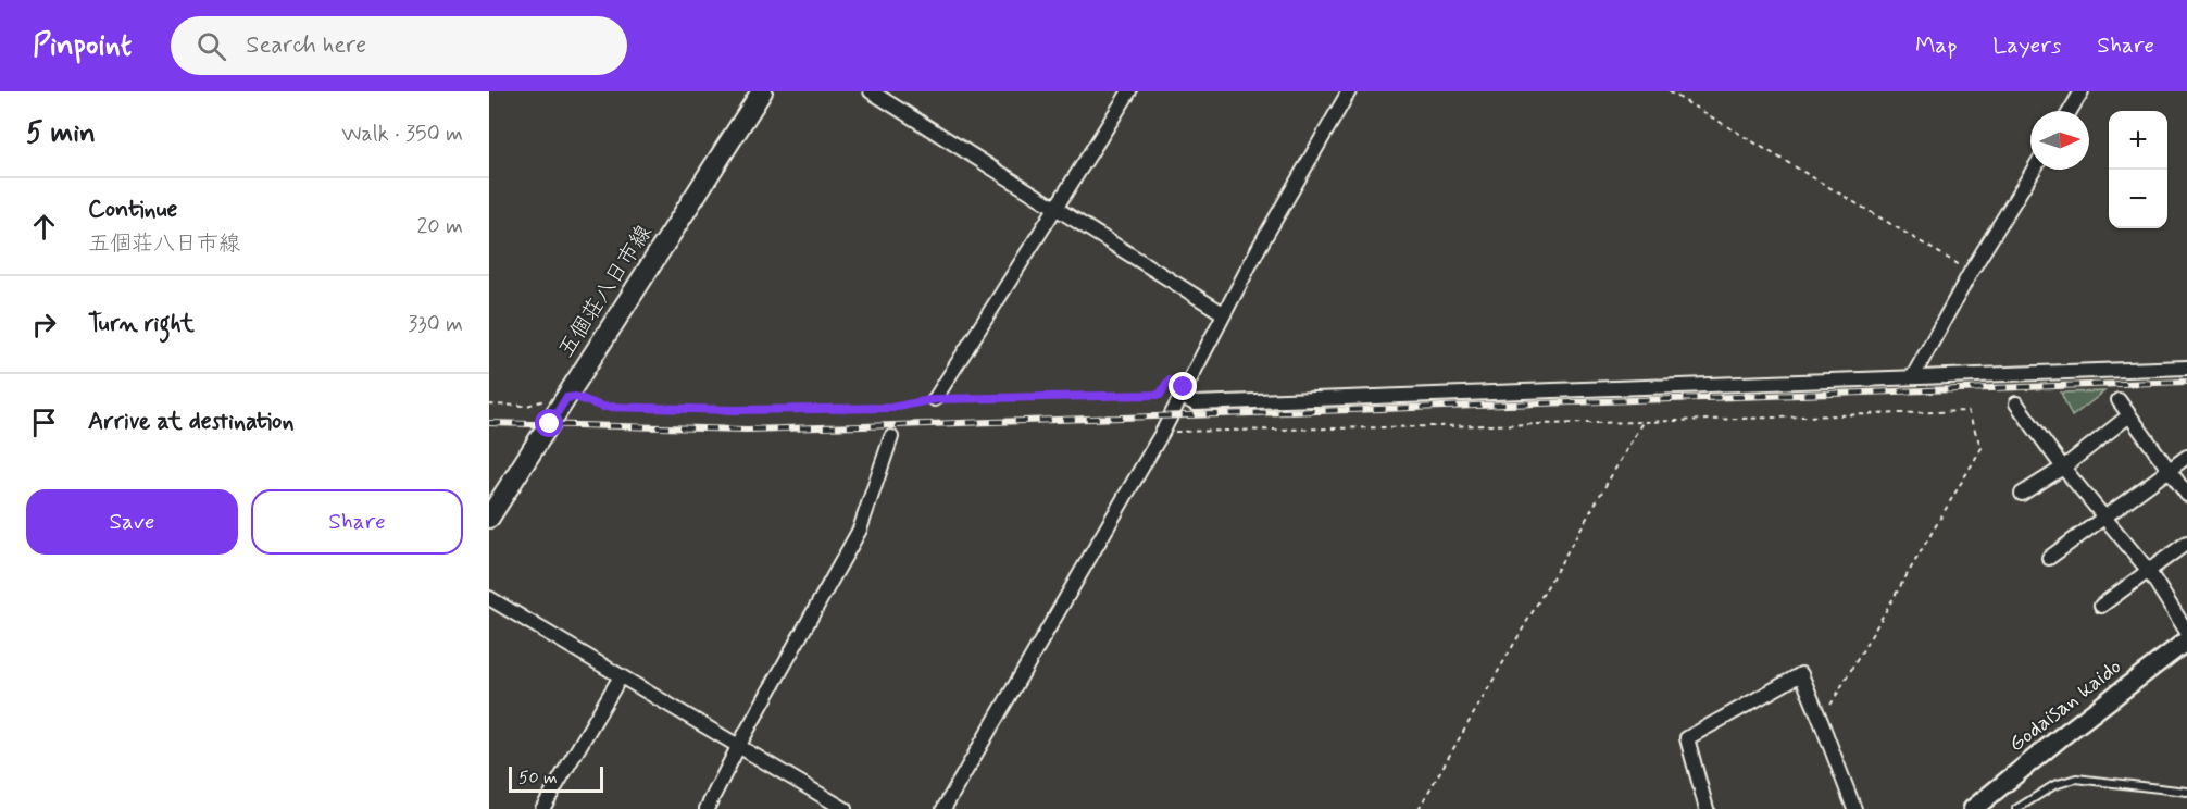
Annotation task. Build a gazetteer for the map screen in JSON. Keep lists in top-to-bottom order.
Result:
{
  "streets": {
    "main road": ["五個荘八日市線"],
    "street": ["Godaisan kaido"]
  },
  "scale_bar": "50 m",
  "north": "right",
  "page": {
    "header": "Pinpoint",
    "search": "Search here",
    "nav": ["Map", "Layers", "Share"],
    "heading": ["5 min", "Walk · 350 m"],
    "map_buttons": ["+", "−"],
    "list": [
      ["Continue", "五個荘八日市線", "20 m"],
      ["Turn right", "330 m"],
      "Arrive at destination"
    ],
    "buttons": ["Save", "Share"],
    "scale": "50 m"
  }
}
